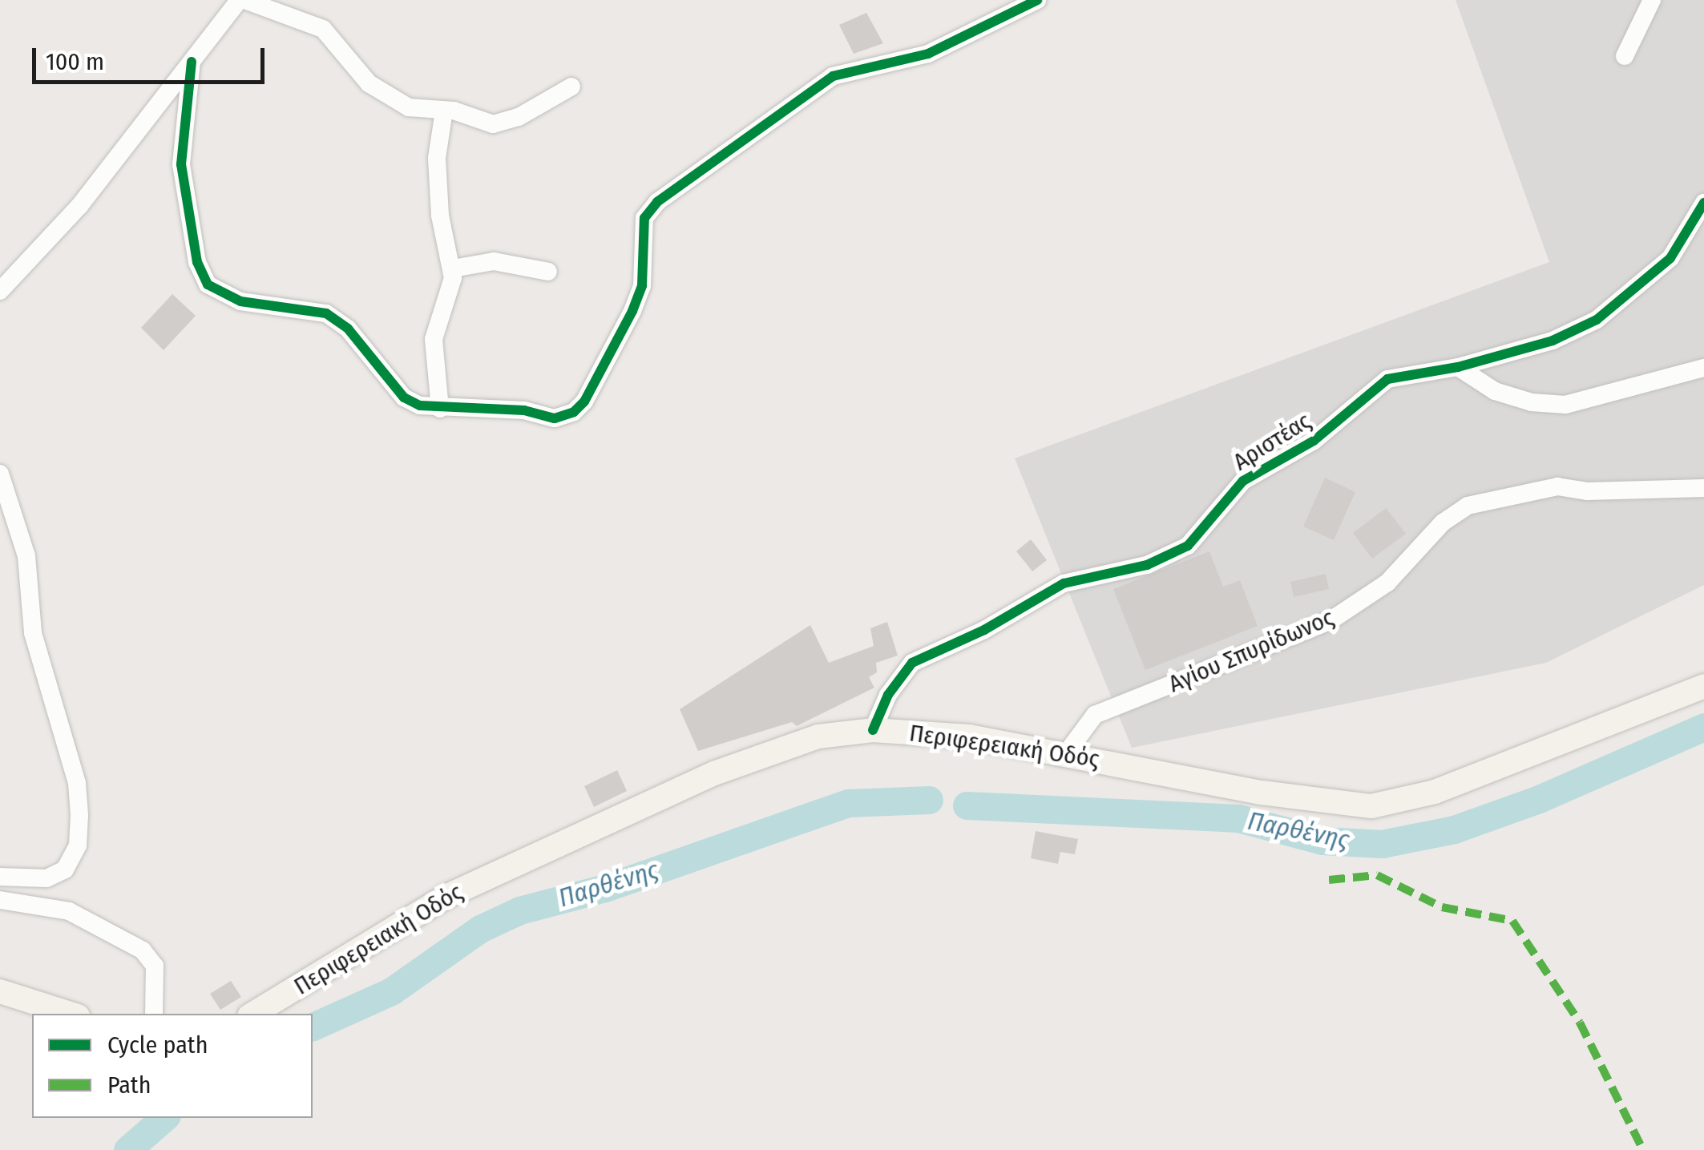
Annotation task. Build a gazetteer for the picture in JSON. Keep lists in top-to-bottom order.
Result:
{
  "streets": {
    "main road": ["Περιφερειακή Οδός"],
    "street": ["Αριστέας", "Αγίου Σπυρίδωνος"]
  },
  "crossings": [
    ["Αριστέας", "Περιφερειακή Οδός"],
    ["Αγίου Σπυρίδωνος", "Περιφερειακή Οδός"]
  ],
  "water": ["Παρθένης"],
  "legend": ["Cycle path", "Path"],
  "scale_bar": "100 m"
}
